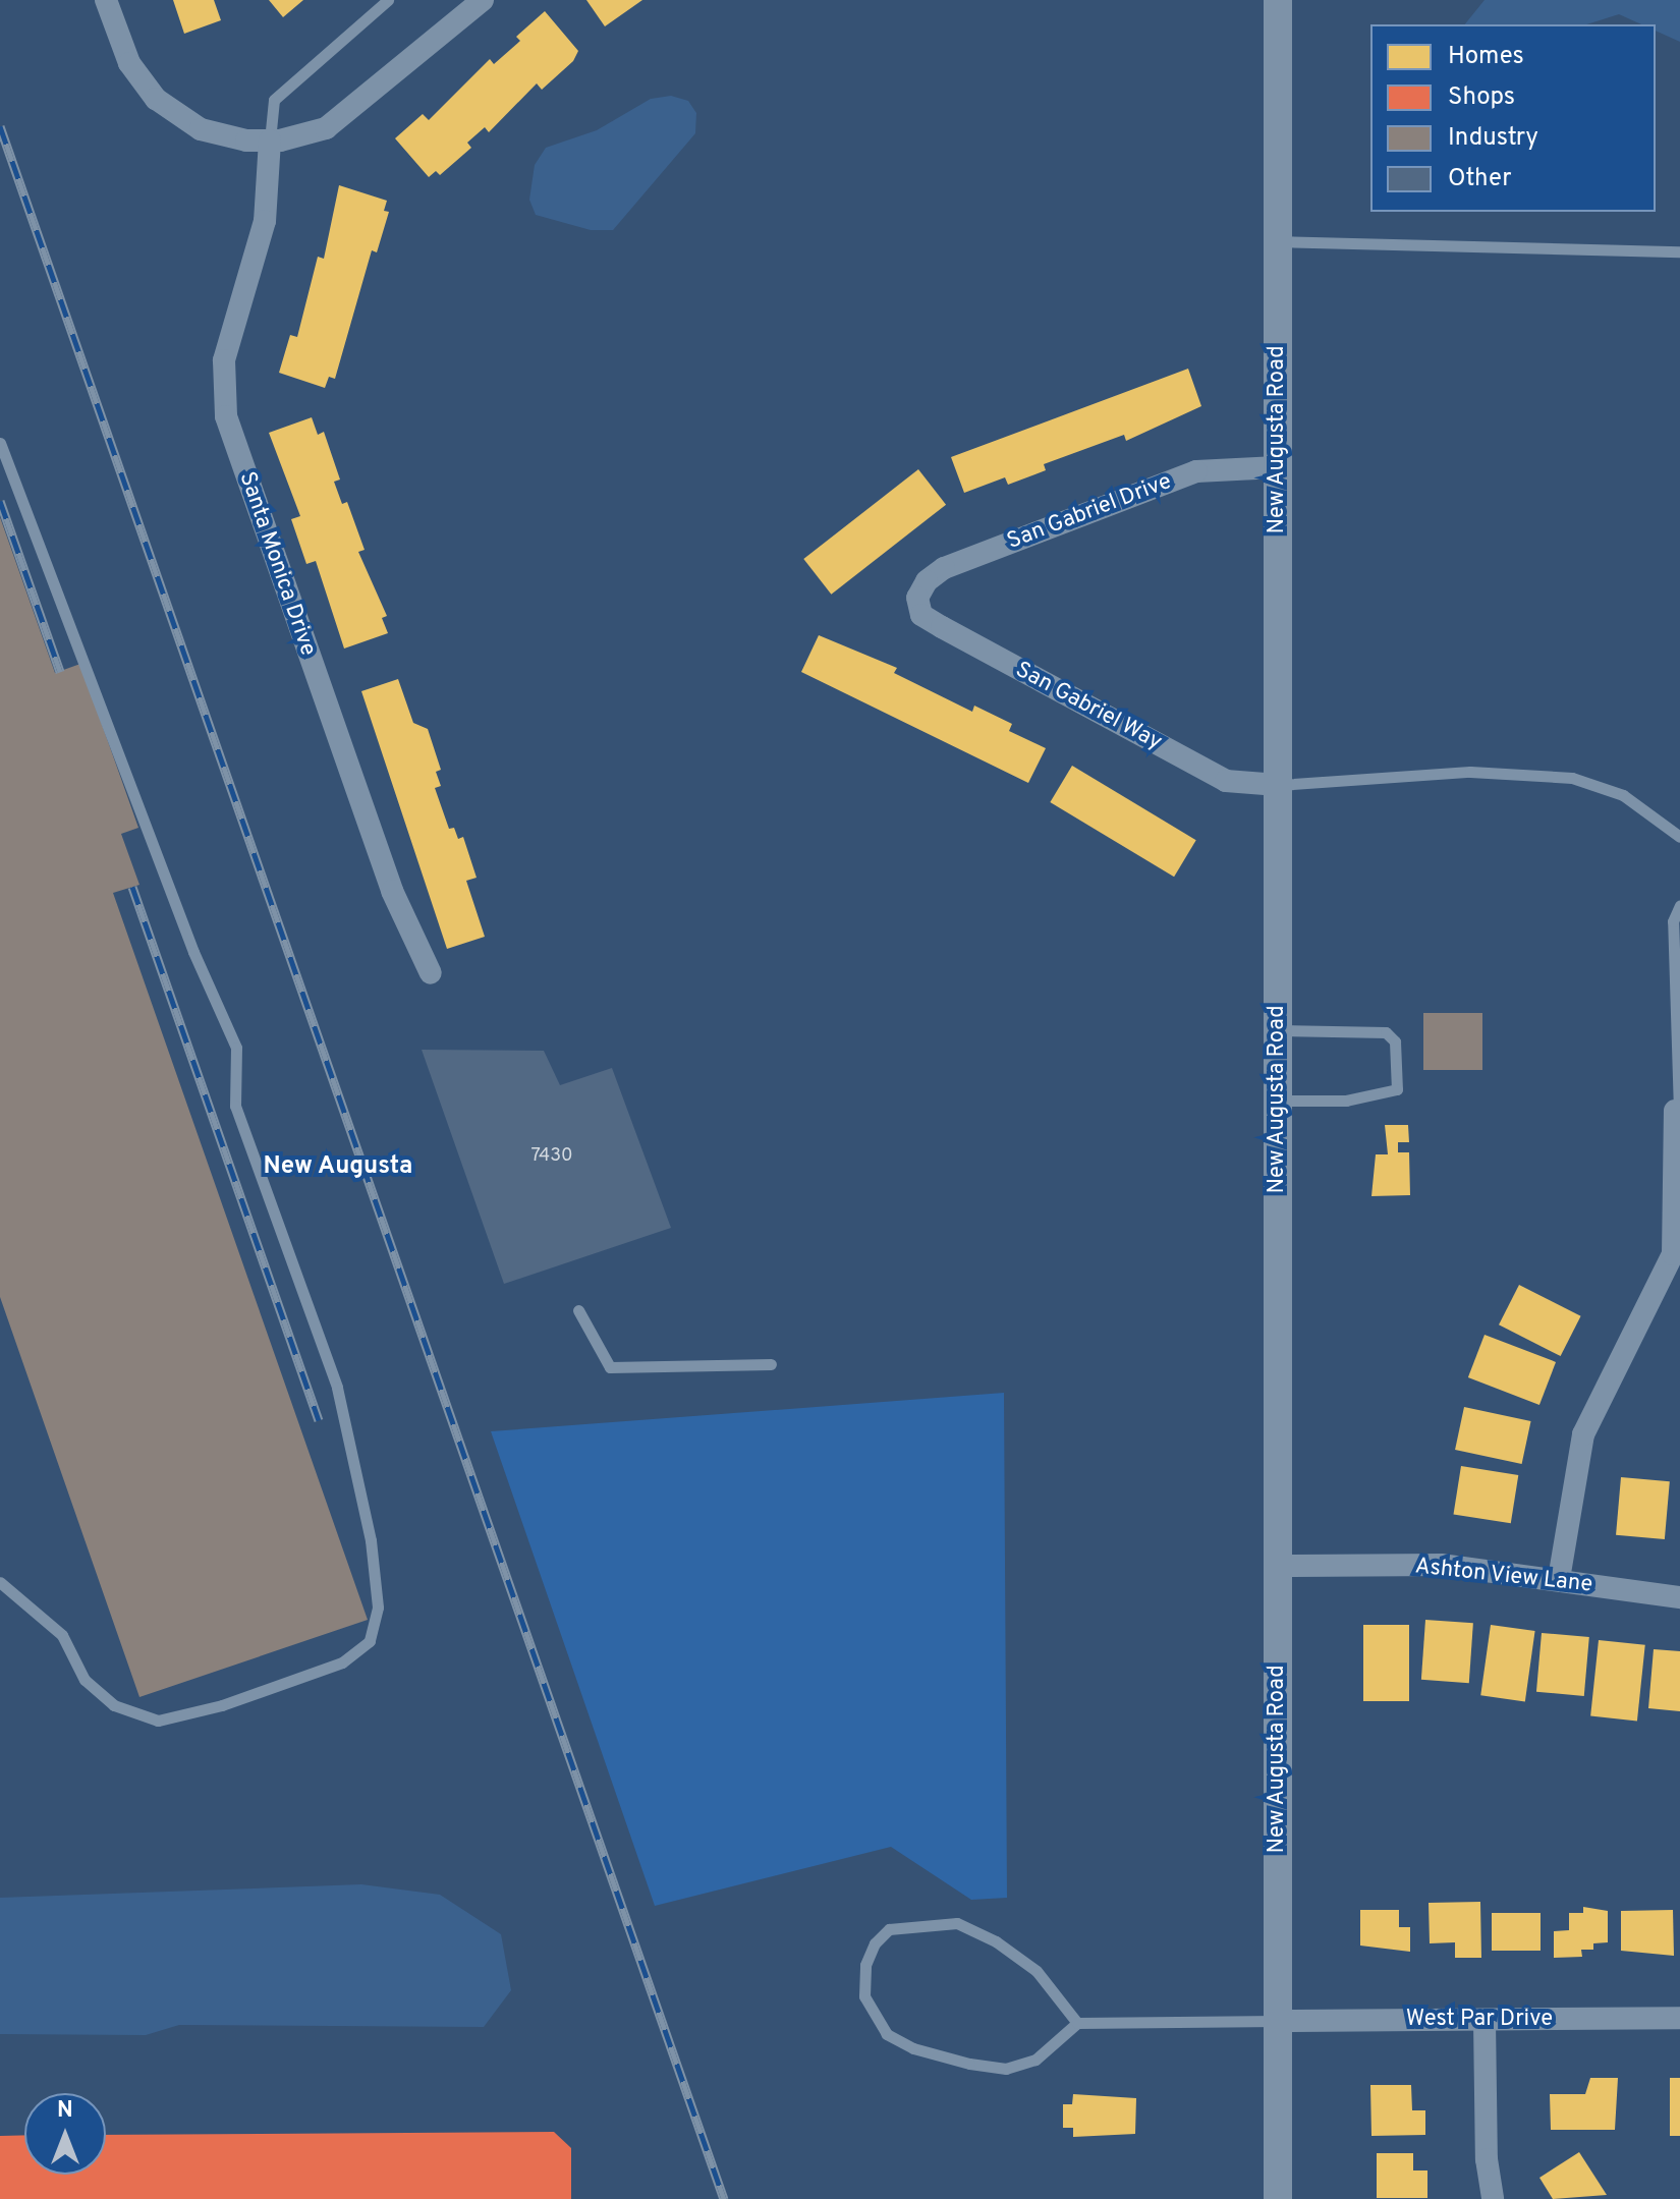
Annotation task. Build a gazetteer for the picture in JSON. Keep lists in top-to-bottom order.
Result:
{
  "streets": {
    "street": [
      "New Augusta Road",
      "San Gabriel Drive",
      "Santa Monica Drive",
      "San Gabriel Way",
      "Ashton View Lane",
      "West Par Drive"
    ]
  },
  "crossings": [
    ["New Augusta Road", "San Gabriel Drive"],
    ["New Augusta Road", "San Gabriel Way"],
    ["New Augusta Road", "Ashton View Lane"],
    ["New Augusta Road", "West Par Drive"],
    ["San Gabriel Drive", "San Gabriel Way"]
  ],
  "districts": ["New Augusta"],
  "house_numbers": ["7430"],
  "legend": [
    "Homes",
    "Shops",
    "Industry",
    "Other"
  ],
  "north": "top"
}
